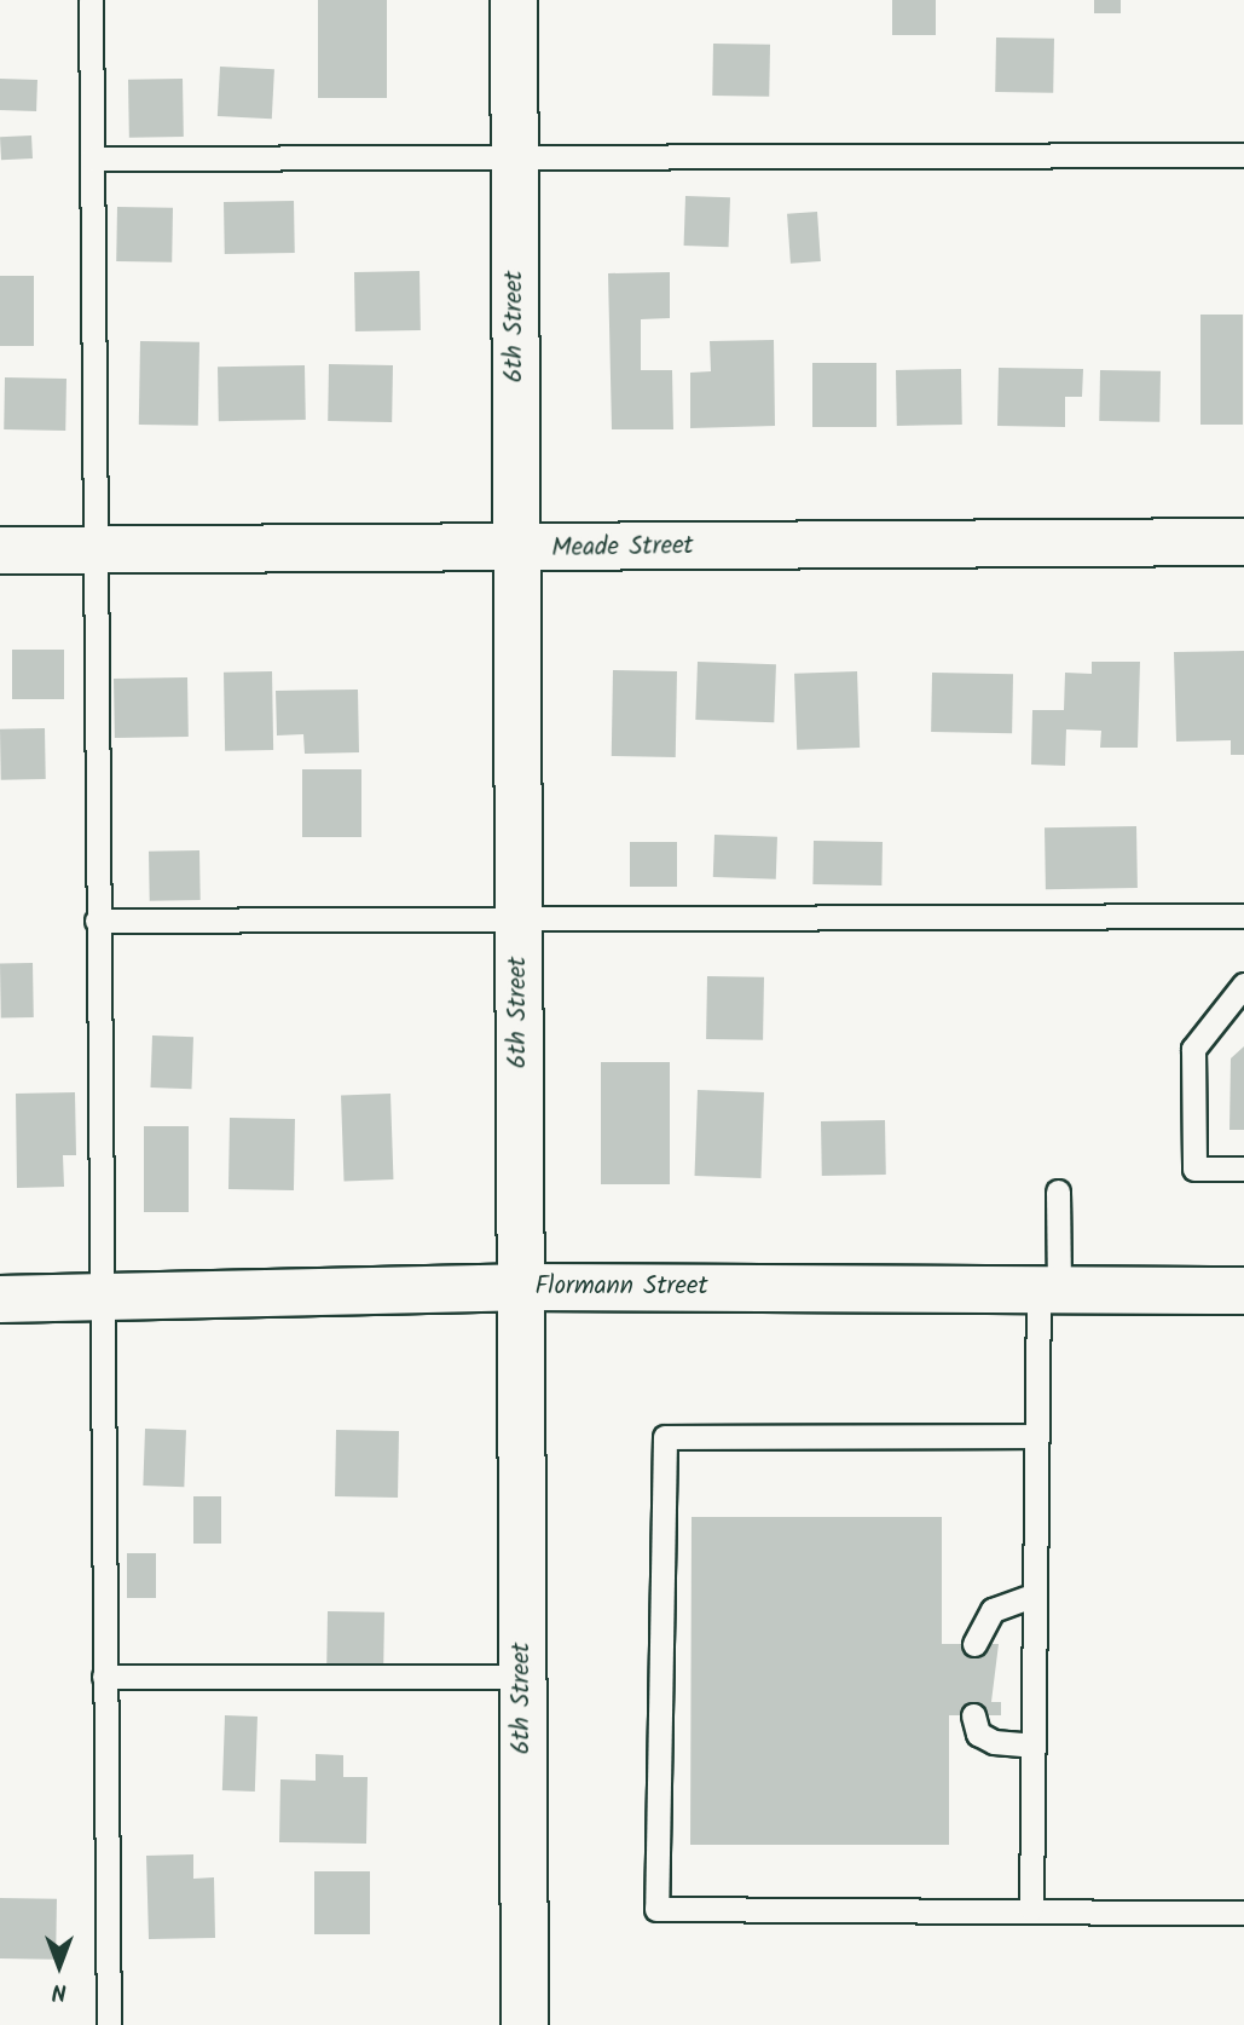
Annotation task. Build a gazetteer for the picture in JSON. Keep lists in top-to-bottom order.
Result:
{
  "streets": {
    "street": ["6th Street", "Meade Street", "Flormann Street"]
  },
  "crossings": [
    ["6th Street", "Meade Street"],
    ["6th Street", "Flormann Street"]
  ],
  "north": "bottom"
}
